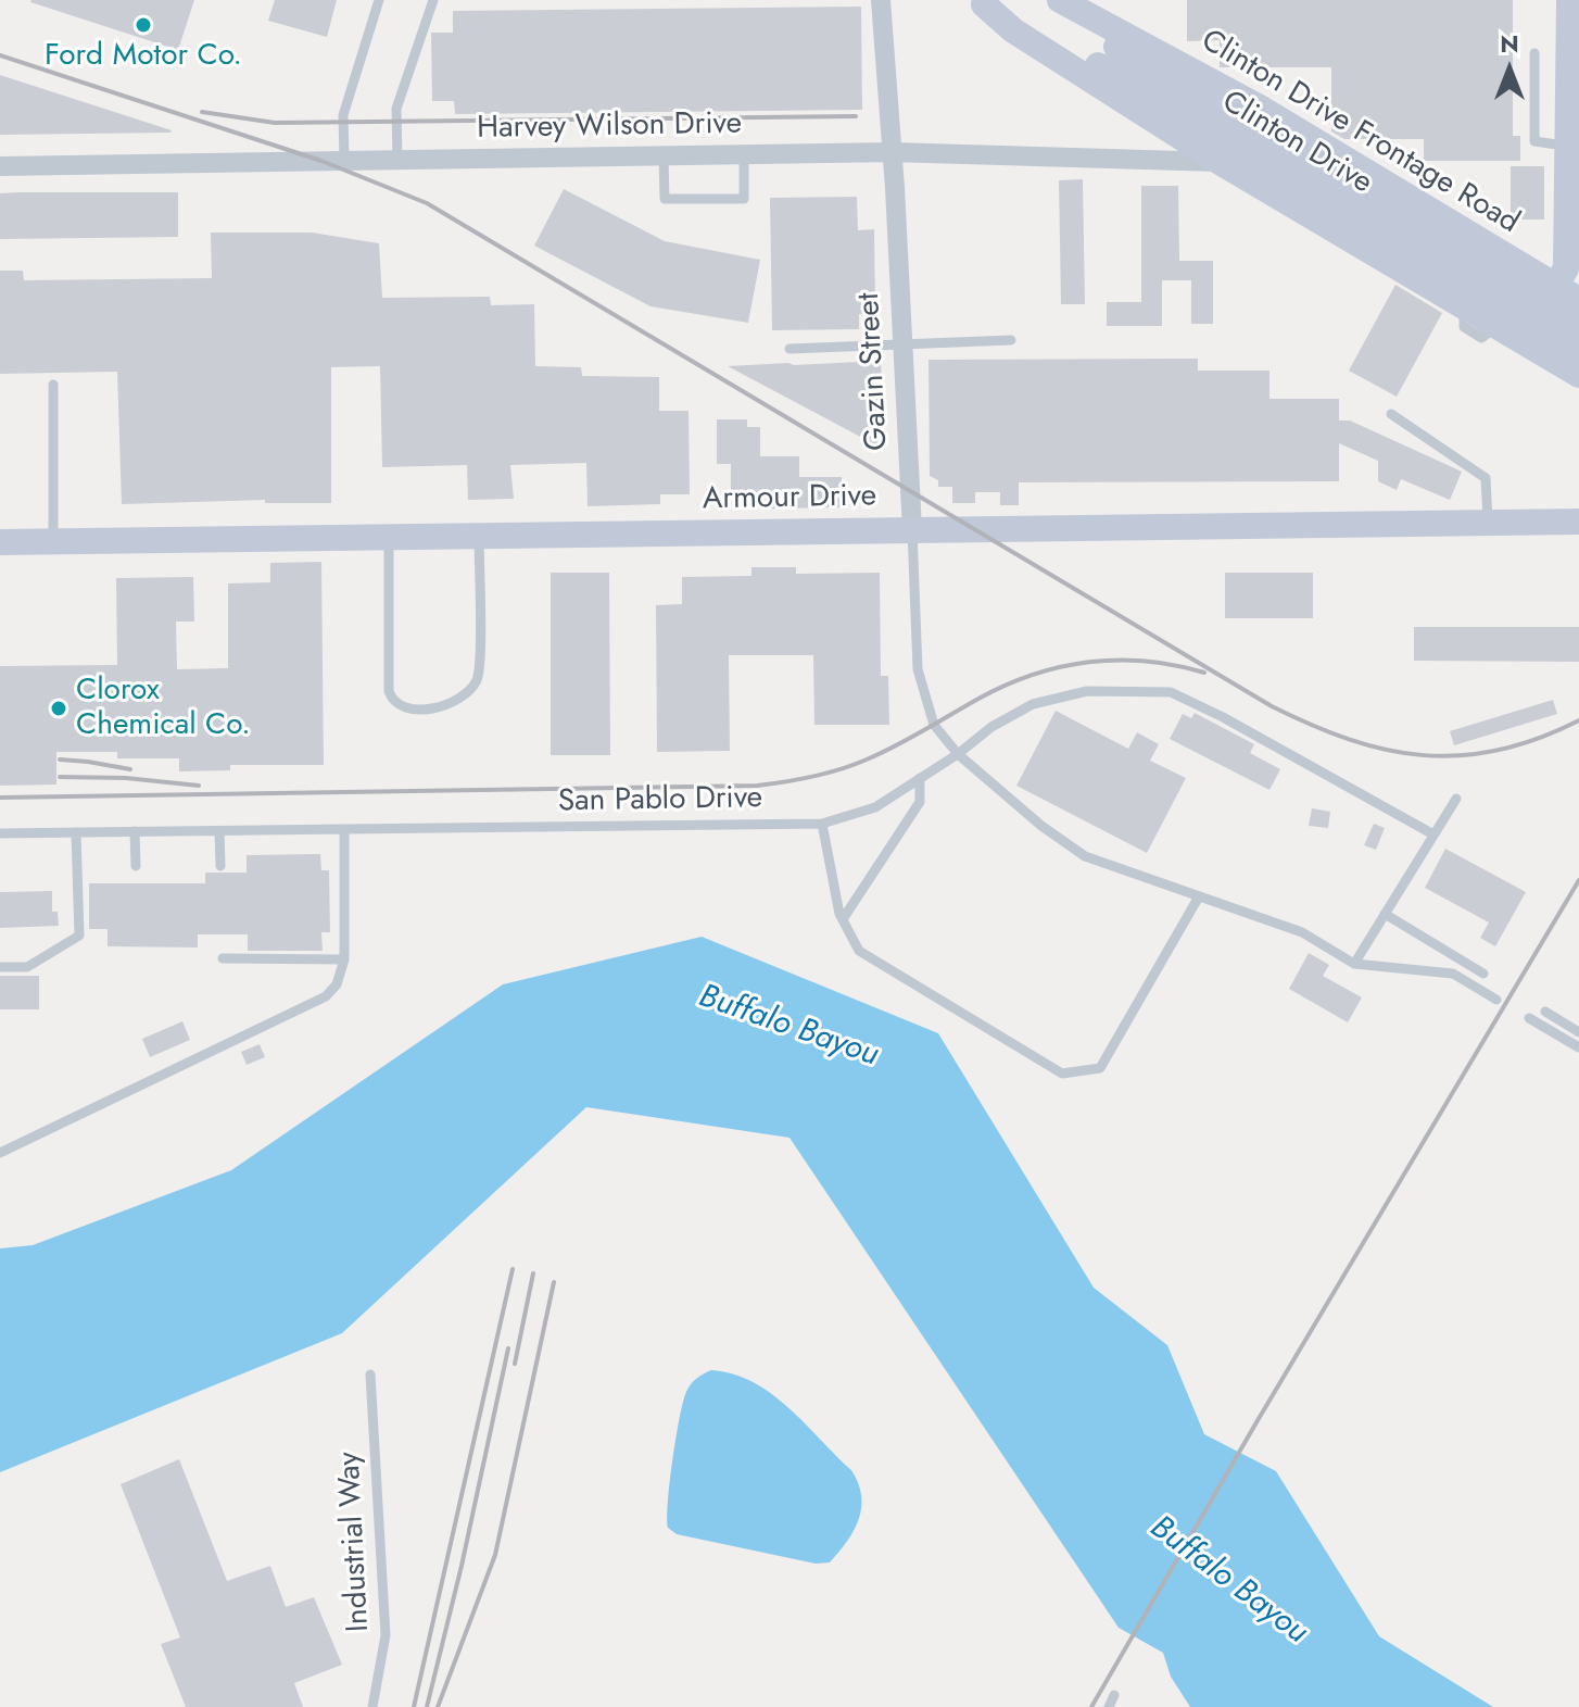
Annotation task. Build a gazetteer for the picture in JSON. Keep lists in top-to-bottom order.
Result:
{
  "streets": {
    "street": [
      "Harvey Wilson Drive",
      "Clinton Drive Frontage Road",
      "Clinton Drive",
      "Gazin Street",
      "Armour Drive"
    ],
    "lane": ["San Pablo Drive", "Industrial Way"]
  },
  "crossings": [
    ["Harvey Wilson Drive", "Gazin Street"],
    ["Gazin Street", "Armour Drive"],
    ["Gazin Street", "San Pablo Drive"]
  ],
  "water": ["Buffalo Bayou"],
  "places": ["Ford Motor Co.", "Clorox Chemical Co."],
  "north": "top"
}
